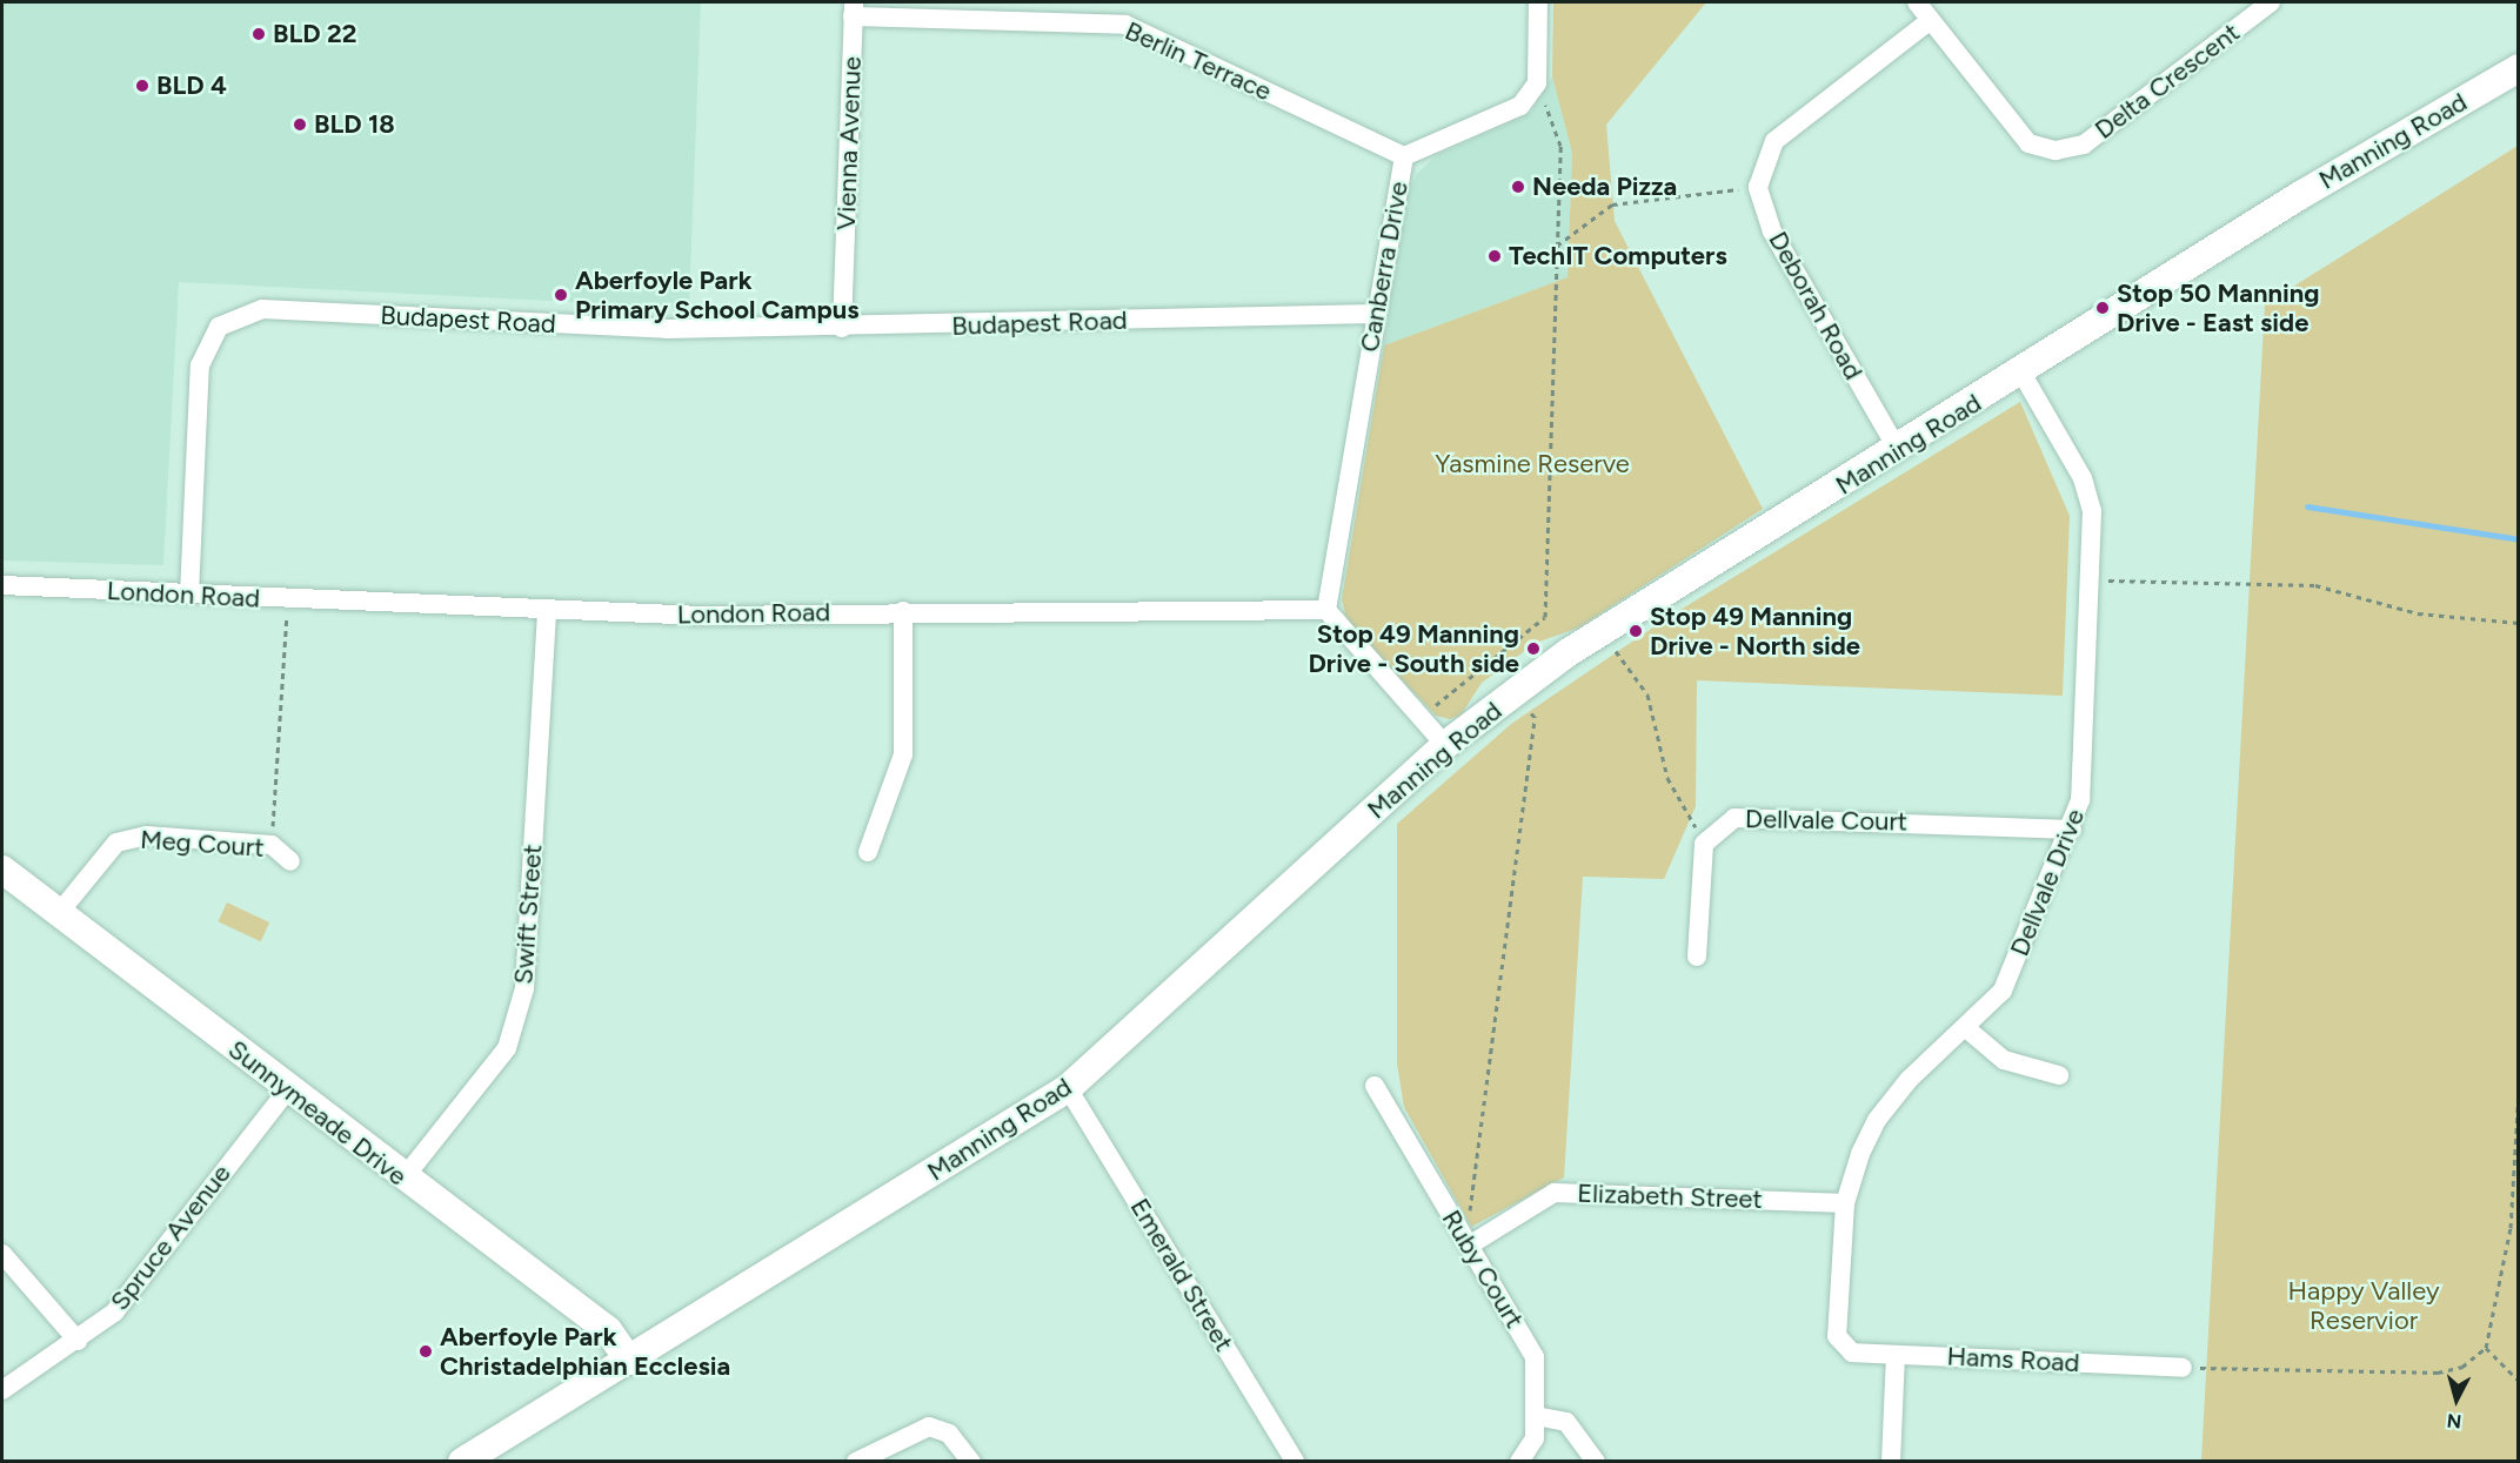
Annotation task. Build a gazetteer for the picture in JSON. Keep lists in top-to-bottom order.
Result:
{
  "streets": {
    "street": [
      "Berlin Terrace",
      "Delta Crescent",
      "Manning Road",
      "Vienna Avenue",
      "Canberra Drive",
      "Deborah Road",
      "Budapest Road",
      "London Road",
      "Dellvale Court",
      "Meg Court",
      "Dellvale Drive",
      "Swift Street",
      "Sunnymeade Drive",
      "Elizabeth Street",
      "Spruce Avenue",
      "Ruby Court",
      "Emerald Street",
      "Hams Road"
    ]
  },
  "crossings": [
    ["Berlin Terrace", "Vienna Avenue"],
    ["Berlin Terrace", "Canberra Drive"],
    ["Manning Road", "Deborah Road"],
    ["Manning Road", "Dellvale Drive"],
    ["Manning Road", "Sunnymeade Drive"],
    ["Manning Road", "Emerald Street"],
    ["Vienna Avenue", "Budapest Road"],
    ["Canberra Drive", "Budapest Road"],
    ["Canberra Drive", "London Road"],
    ["Budapest Road", "London Road"],
    ["London Road", "Swift Street"],
    ["Dellvale Court", "Dellvale Drive"],
    ["Meg Court", "Sunnymeade Drive"],
    ["Dellvale Drive", "Elizabeth Street"],
    ["Dellvale Drive", "Hams Road"],
    ["Swift Street", "Sunnymeade Drive"],
    ["Sunnymeade Drive", "Spruce Avenue"],
    ["Elizabeth Street", "Ruby Court"]
  ],
  "parks": ["Yasmine Reserve", "Happy Valley Reservior"],
  "places": [
    "BLD 22",
    "BLD 4",
    "BLD 18",
    "Needa Pizza",
    "TechIT Computers",
    "Aberfoyle Park Primary School Campus",
    "Stop 50 Manning Drive - East side",
    "Stop 49 Manning Drive - North side",
    "Stop 49 Manning Drive - South side",
    "Aberfoyle Park Christadelphian Ecclesia"
  ],
  "north": "bottom"
}
